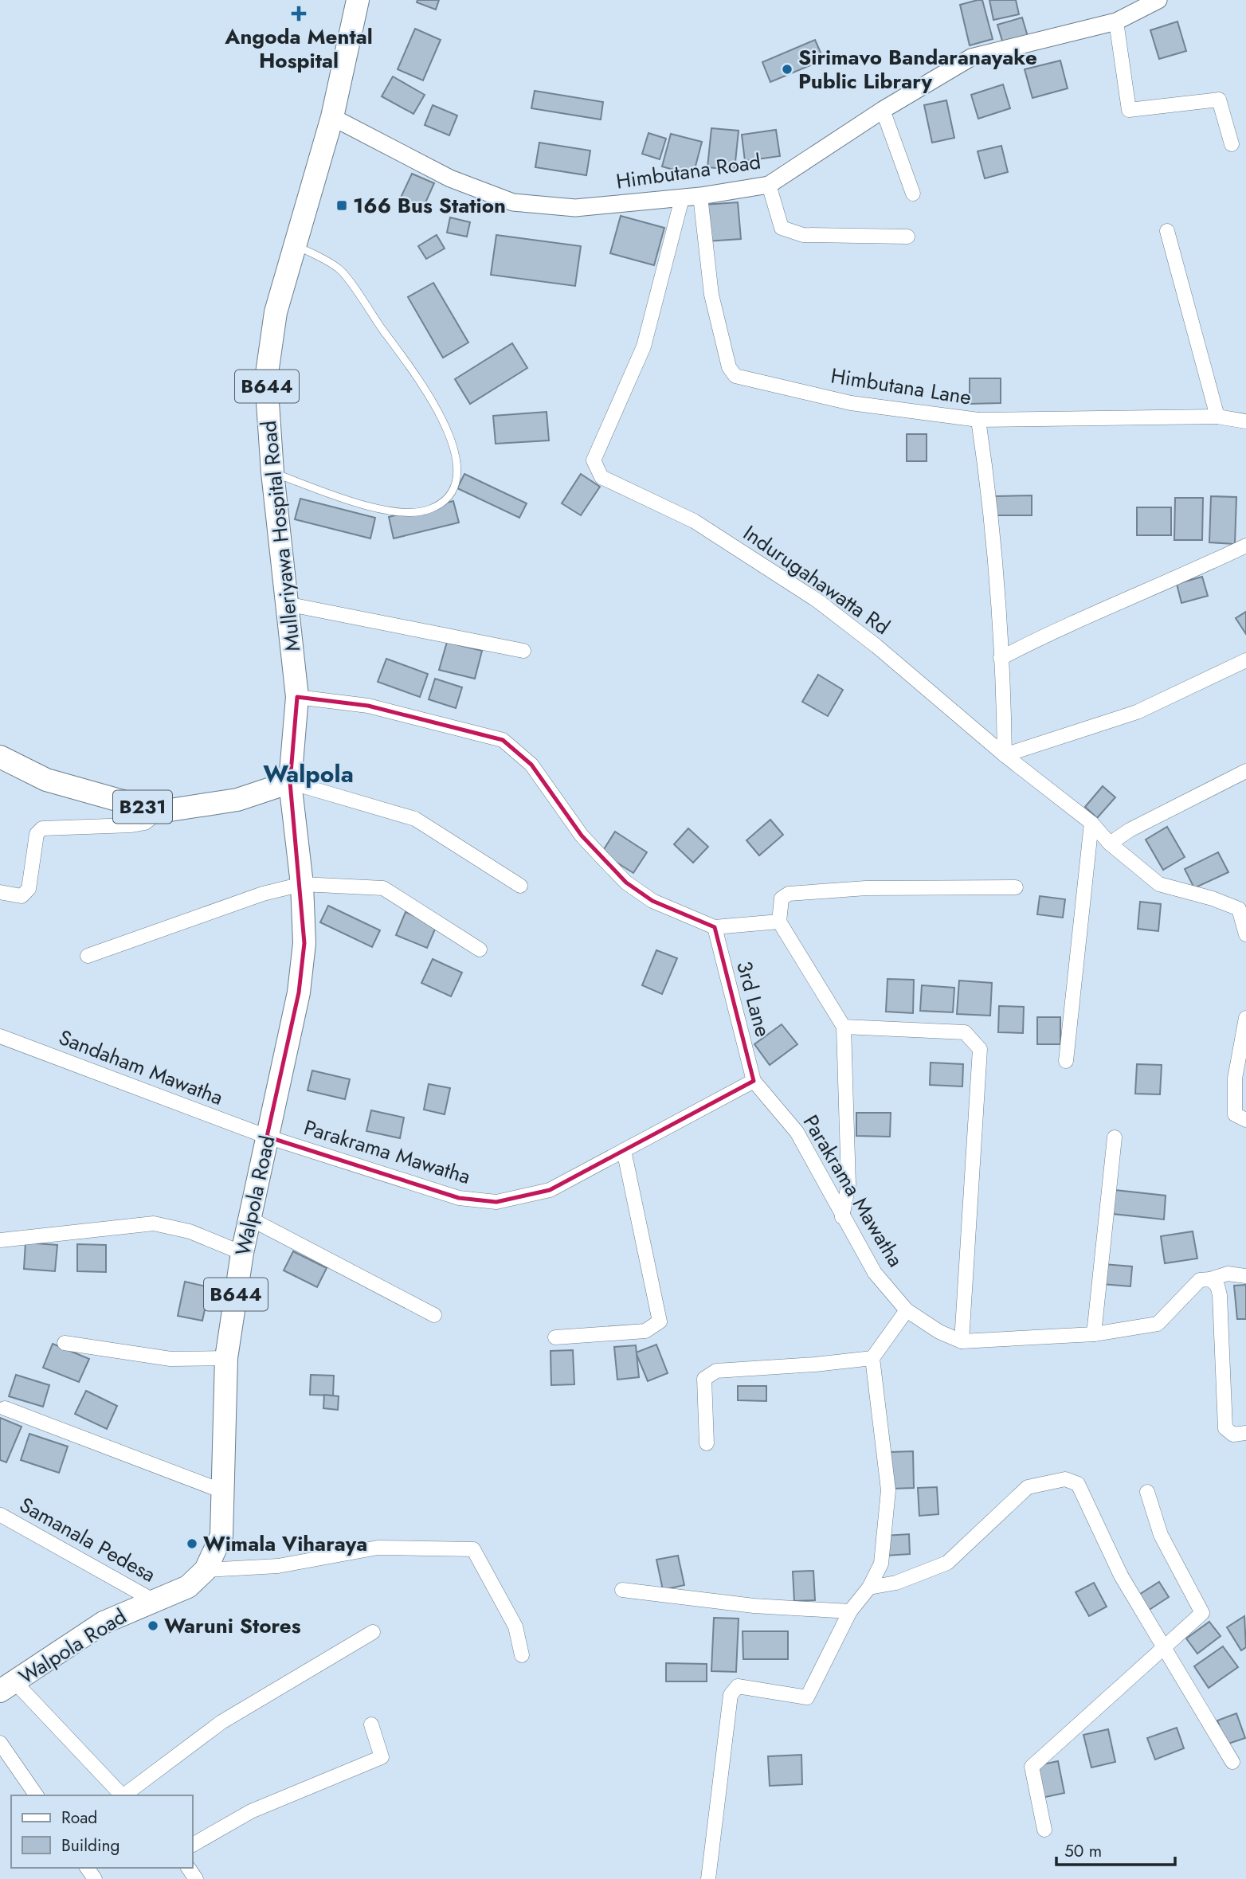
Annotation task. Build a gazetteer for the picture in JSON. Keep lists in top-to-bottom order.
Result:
{
  "streets": {
    "main road": [
      "B644",
      "Mulleriyawa Hospital Road",
      "B231",
      "Walpola Road"
    ],
    "street": [
      "Himbutana Road",
      "Himbutana Lane",
      "Indurugahawatta Rd",
      "3rd Lane",
      "Sandaham Mawatha",
      "Parakrama Mawatha",
      "Samanala Pedesa"
    ]
  },
  "crossings": [
    ["Himbutana Road", "Himbutana Lane"],
    ["Himbutana Road", "Mulleriyawa Hospital Road"],
    ["Himbutana Road", "Indurugahawatta Rd"],
    ["Mulleriyawa Hospital Road", "B231"],
    ["Mulleriyawa Hospital Road", "Walpola Road"],
    ["B231", "Walpola Road"],
    ["3rd Lane", "Parakrama Mawatha"],
    ["Sandaham Mawatha", "Parakrama Mawatha"],
    ["Sandaham Mawatha", "Walpola Road"],
    ["Parakrama Mawatha", "Walpola Road"],
    ["Walpola Road", "Samanala Pedesa"]
  ],
  "districts": ["Walpola"],
  "places": {
    "health": ["Angoda Mental Hospital"],
    "other": ["Sirimavo Bandaranayake Public Library", "Wimala Viharaya", "Waruni Stores"],
    "transit": ["166 Bus Station"]
  },
  "legend": ["Road", "Building"],
  "scale_bar": "50 m"
}
